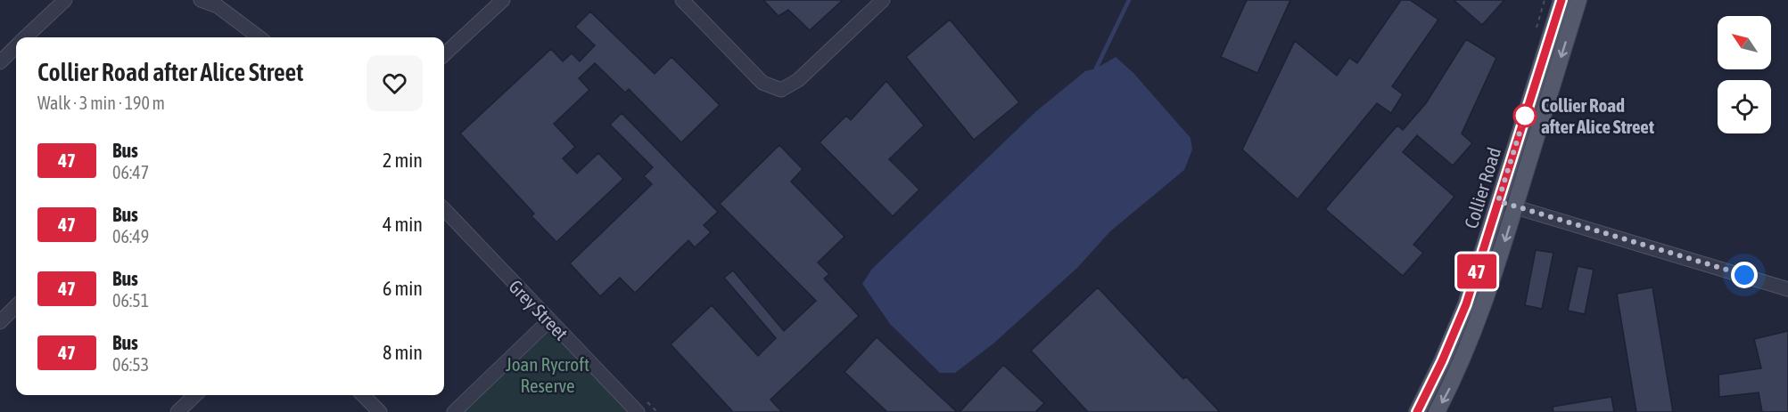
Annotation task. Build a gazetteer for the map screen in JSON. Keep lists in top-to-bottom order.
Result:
{
  "streets": {
    "main road": ["Collier Road"],
    "street": ["Grey Street"]
  },
  "parks": ["Joan Rycroft Reserve"],
  "places": ["Collier Road after Alice Street"],
  "lines": ["bus line 47"],
  "north": "top left",
  "page": {
    "on_map": "47",
    "heading": ["Collier Road after Alice Street", "Walk · 3 min · 190 m"],
    "list": [
      {
        "mark": "47",
        "name": "Bus",
        "note": "06:47",
        "value": "2 min"
      },
      {
        "mark": "47",
        "name": "Bus",
        "note": "06:49",
        "value": "4 min"
      },
      {
        "mark": "47",
        "name": "Bus",
        "note": "06:51",
        "value": "6 min"
      },
      {
        "mark": "47",
        "name": "Bus",
        "note": "06:53",
        "value": "8 min"
      }
    ]
  }
}
